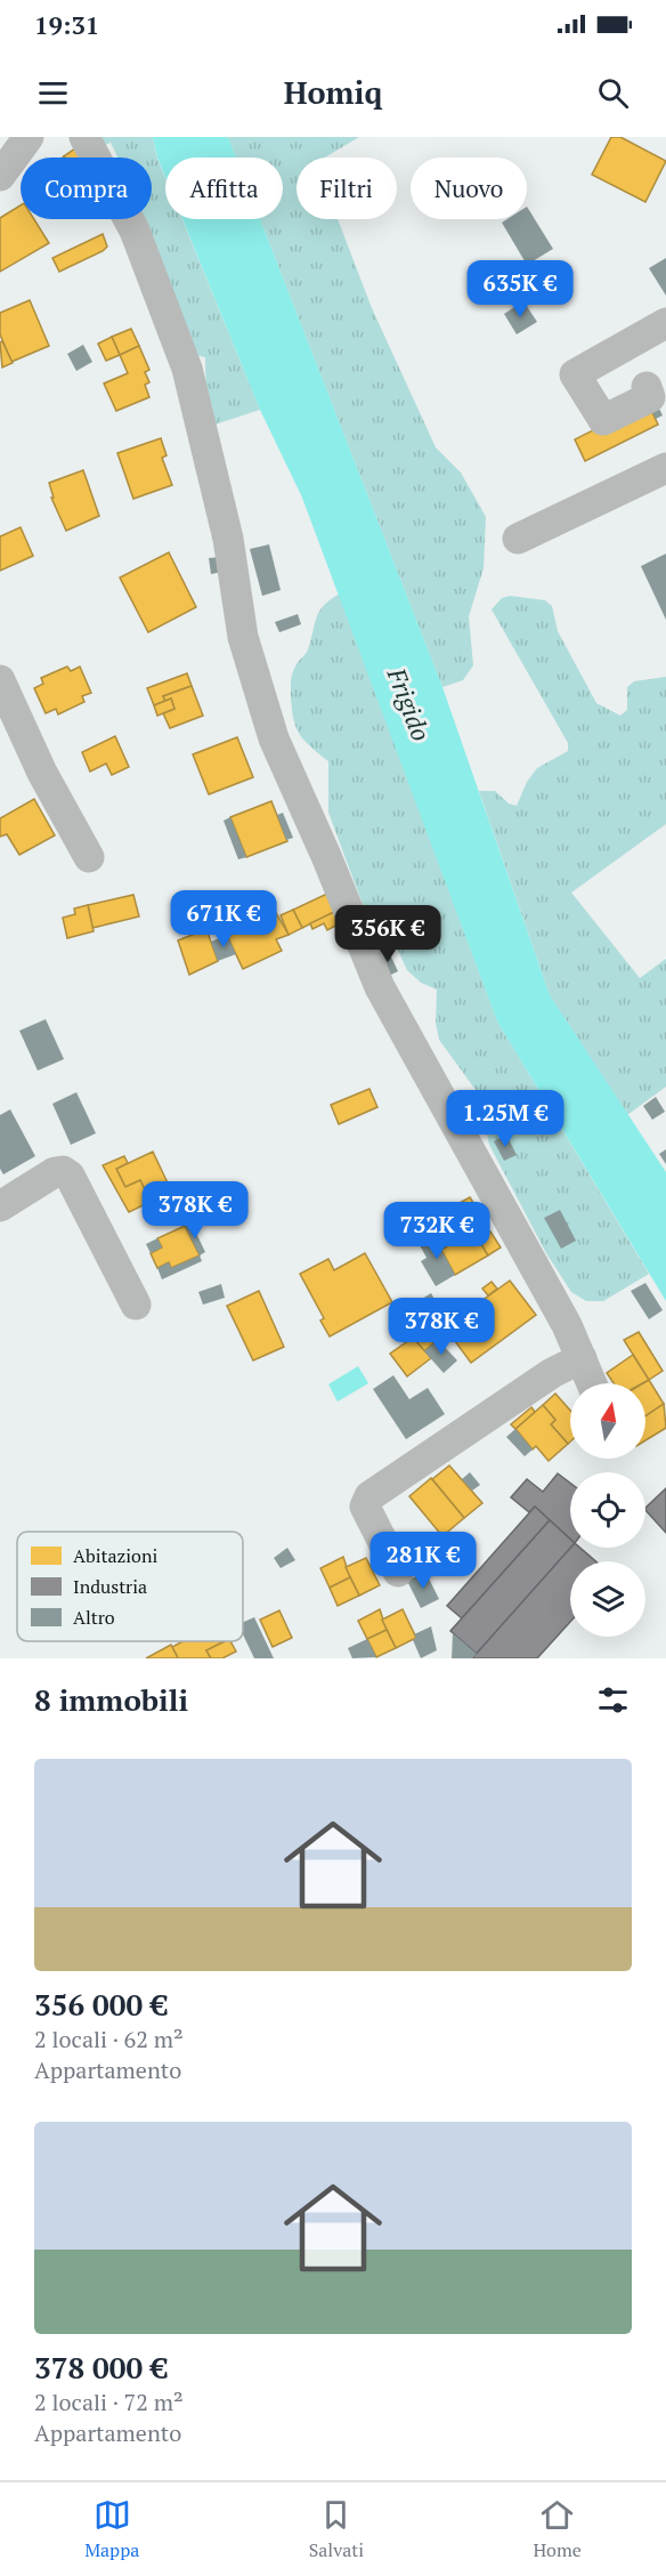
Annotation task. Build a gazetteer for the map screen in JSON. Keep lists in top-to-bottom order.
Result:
{
  "water": ["Frigido"],
  "legend": ["Abitazioni", "Industria", "Altro"],
  "north": "top",
  "page": {
    "status": "19:31",
    "header": "Homiq",
    "chip": [
      "Compra",
      "Affitta",
      "Filtri",
      "Nuovo"
    ],
    "price": [
      "635K €",
      "671K €",
      "356K €",
      "1.25M €",
      "378K €",
      "732K €",
      "378K €",
      "281K €"
    ],
    "heading": "8 immobili",
    "list": [
      {
        "name": "356 000 €",
        "note": "2 locali · 62 m² · Appartamento"
      },
      {
        "name": "378 000 €",
        "note": "2 locali · 72 m² · Appartamento"
      }
    ],
    "tabs": ["Mappa", "Salvati", "Home"]
  }
}
